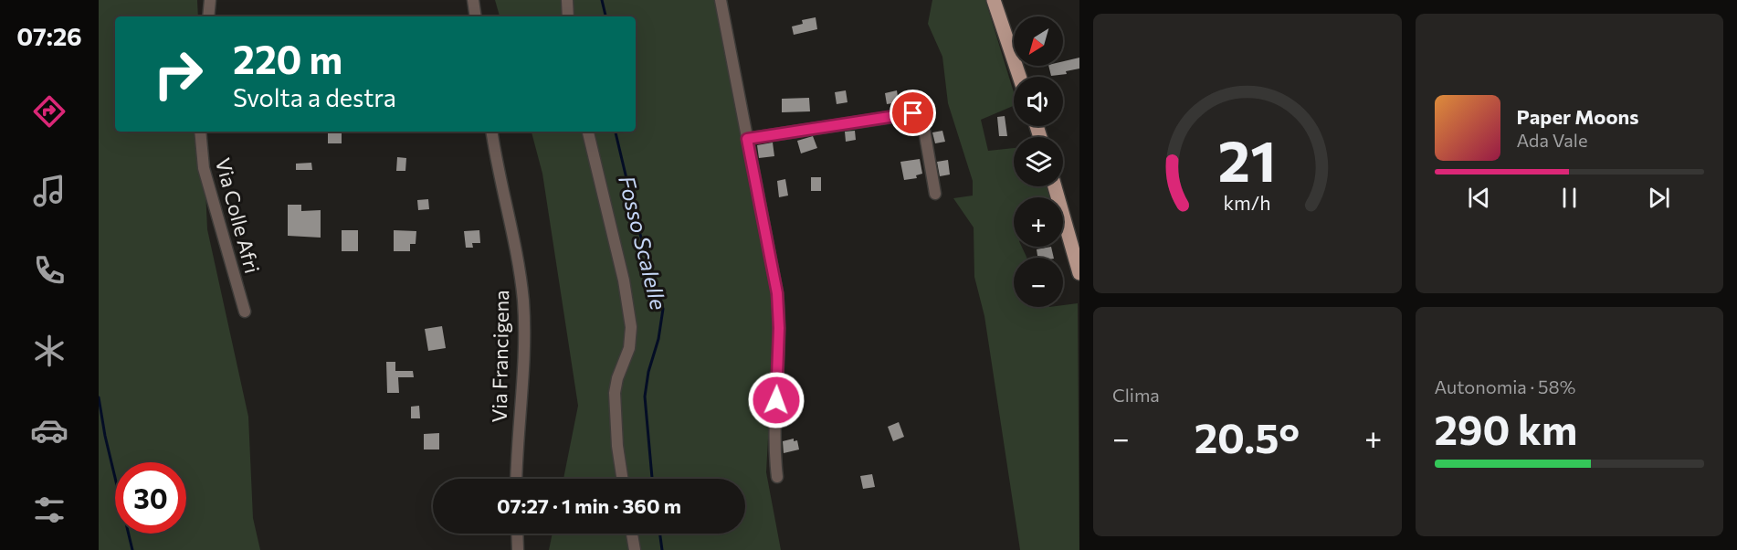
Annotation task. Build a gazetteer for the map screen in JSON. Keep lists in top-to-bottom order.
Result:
{
  "streets": {
    "street": ["Via Colle Afri", "Via Francigena"]
  },
  "water": ["Fosso Scalelle"],
  "north": "bottom left",
  "page": {
    "tabs": "07:26",
    "map_buttons": ["+", "−"],
    "turn": ["220 m", "Svolta a destra"],
    "song": ["Paper Moons", "Ada Vale"],
    "tile": [
      "Clima",
      ["Autonomia · 58%", "290 km"]
    ],
    "heat": ["−", "20.5°", "+"],
    "limit": "30",
    "trip": "07:27 · 1 min · 360 m",
    "gauge": ["21", "km/h"]
  }
}
